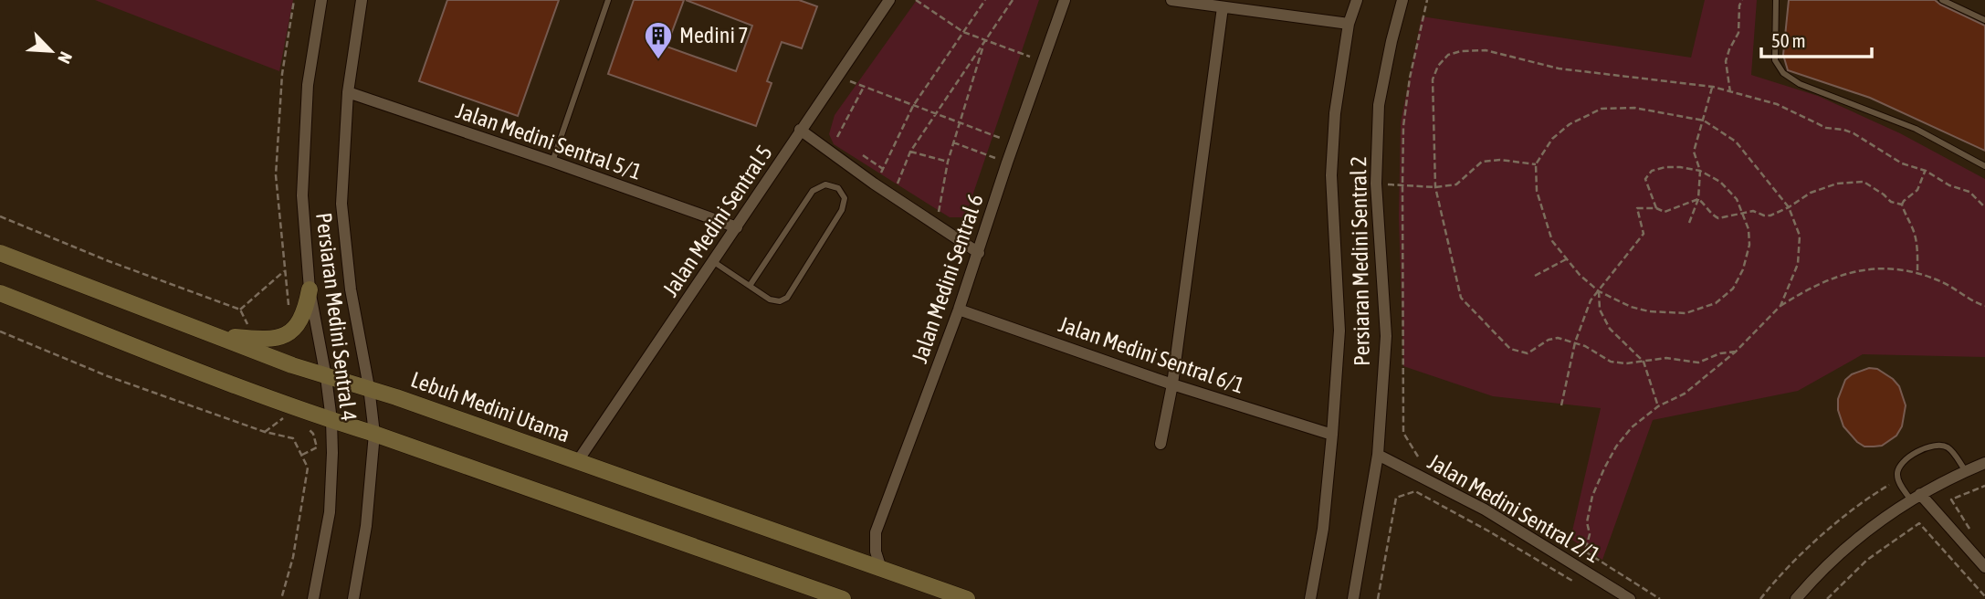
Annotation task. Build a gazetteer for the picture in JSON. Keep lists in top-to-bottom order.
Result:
{
  "streets": {
    "main road": ["Lebuh Medini Utama"],
    "street": [
      "Jalan Medini Sentral 5/1",
      "Jalan Medini Sentral 5",
      "Persiaran Medini Sentral 2",
      "Jalan Medini Sentral 6",
      "Persiaran Medini Sentral 4",
      "Jalan Medini Sentral 6/1",
      "Jalan Medini Sentral 2/1"
    ]
  },
  "crossings": [
    ["Jalan Medini Sentral 5/1", "Jalan Medini Sentral 5"],
    ["Jalan Medini Sentral 5/1", "Persiaran Medini Sentral 4"],
    ["Jalan Medini Sentral 5", "Lebuh Medini Utama"],
    ["Persiaran Medini Sentral 2", "Jalan Medini Sentral 6/1"],
    ["Persiaran Medini Sentral 2", "Jalan Medini Sentral 2/1"],
    ["Jalan Medini Sentral 6", "Jalan Medini Sentral 6/1"],
    ["Jalan Medini Sentral 6", "Lebuh Medini Utama"],
    ["Persiaran Medini Sentral 4", "Lebuh Medini Utama"]
  ],
  "places": {
    "building": ["Medini 7"]
  },
  "scale_bar": "50 m",
  "north": "bottom right"
}
